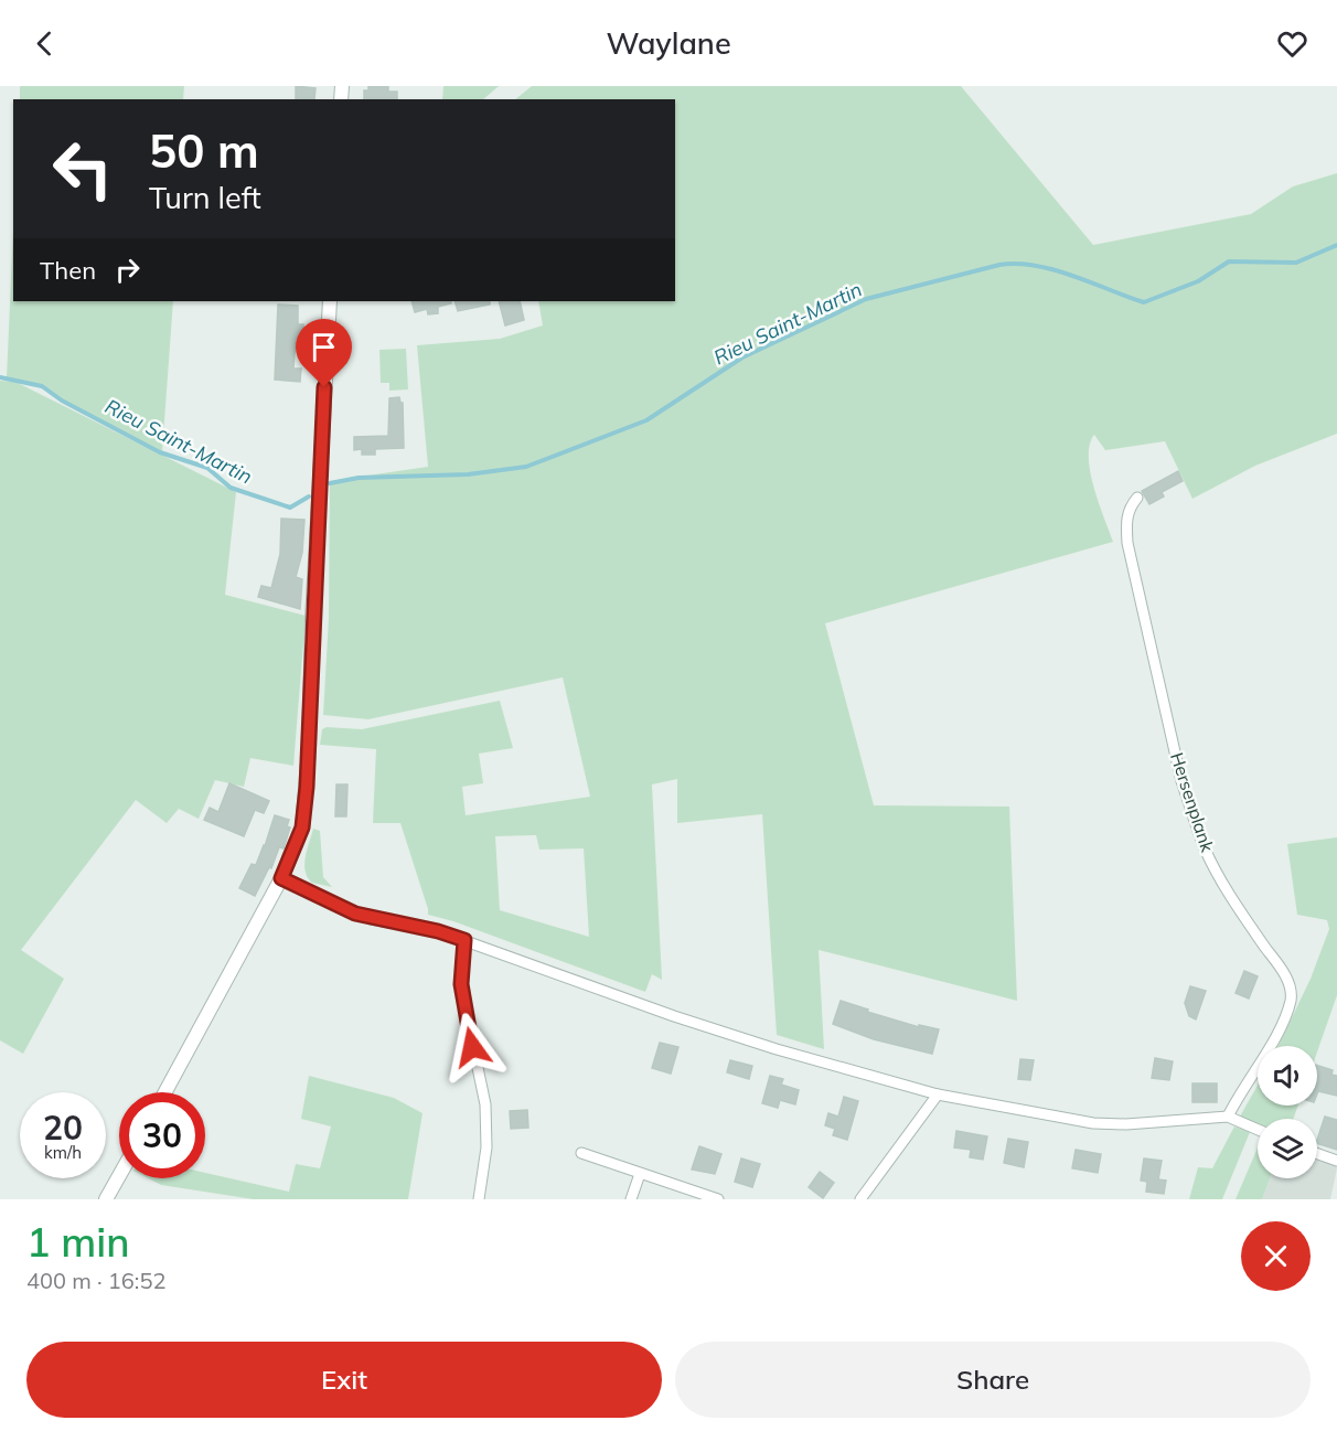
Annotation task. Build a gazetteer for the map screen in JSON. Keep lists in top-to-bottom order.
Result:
{
  "streets": {
    "street": ["Hersenplank"]
  },
  "water": ["Rieu Saint-Martin"],
  "page": {
    "header": "Waylane",
    "turn": ["50 m", "Turn left"],
    "then": "Then",
    "speed": "20 km/h",
    "limit": "30",
    "heading": ["1 min", "400 m · 16:52"],
    "buttons": ["Exit", "Share"]
  }
}
